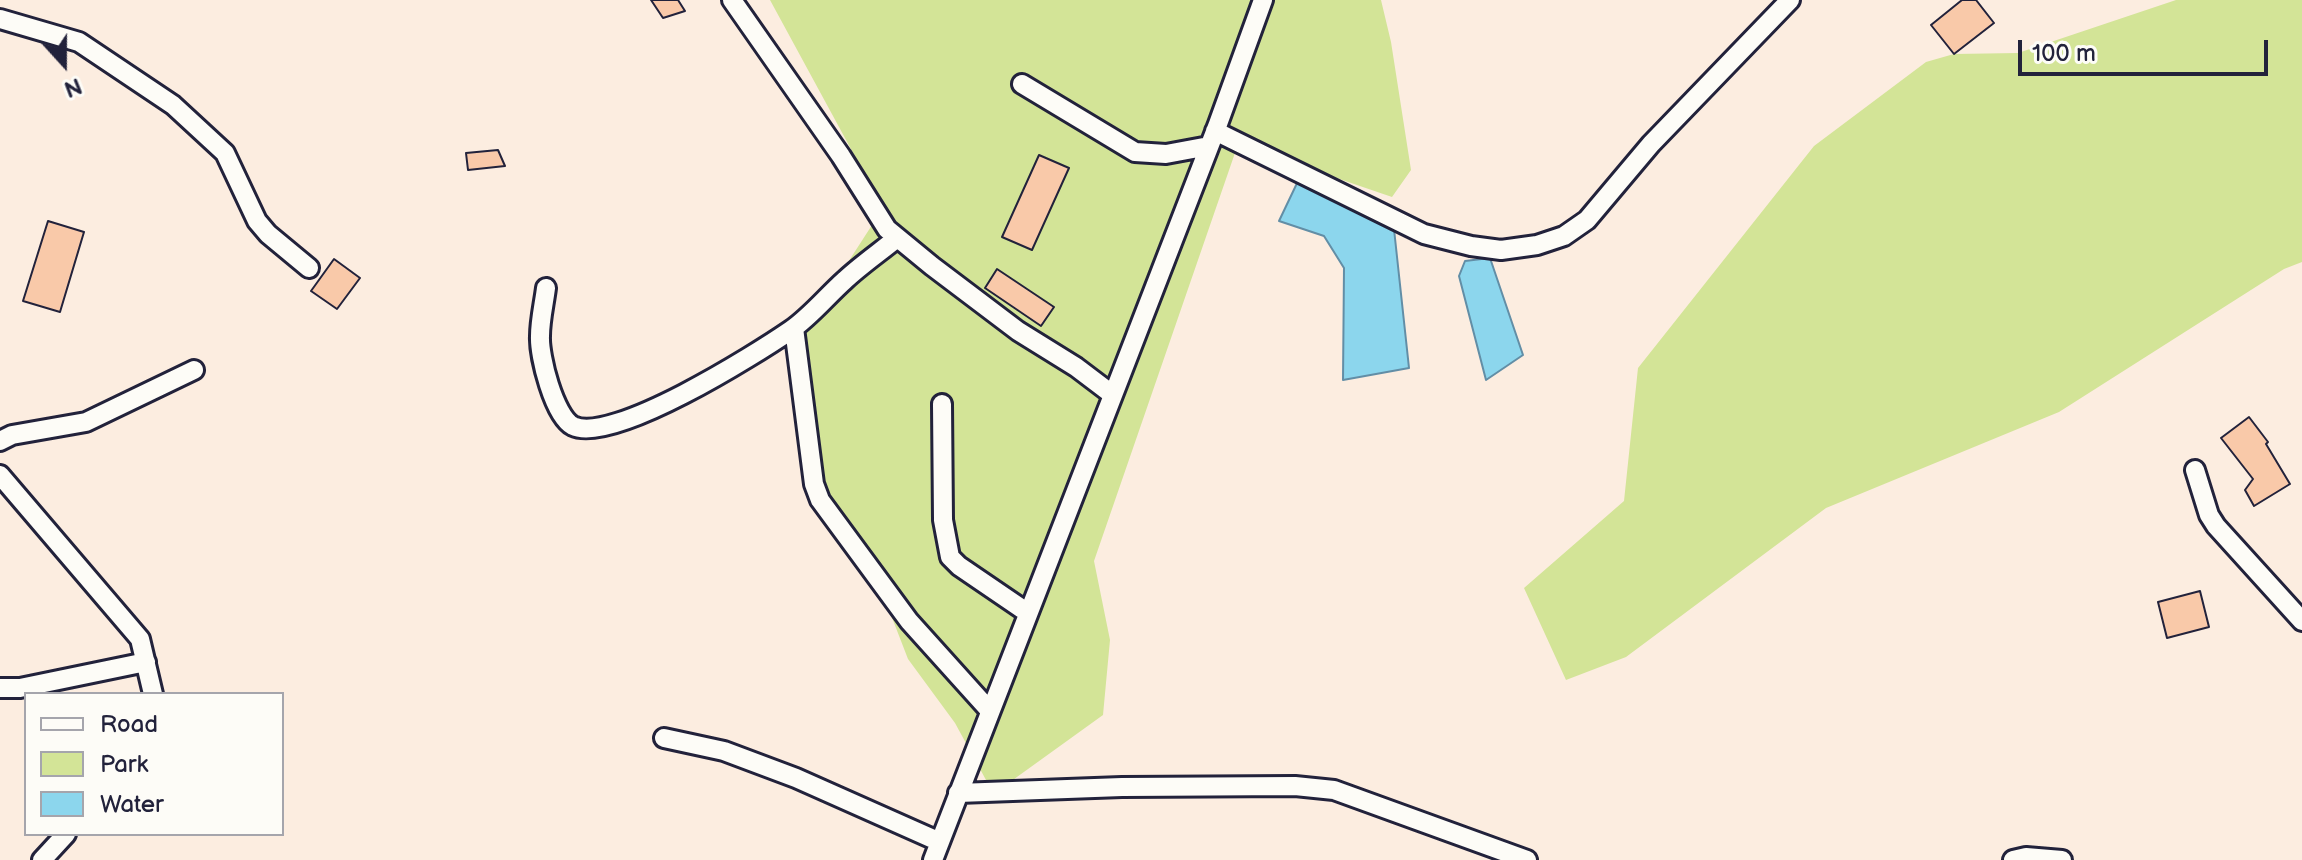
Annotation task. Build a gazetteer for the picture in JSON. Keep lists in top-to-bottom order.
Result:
{
  "legend": ["Road", "Park", "Water"],
  "scale_bar": "100 m",
  "north": "bottom"
}
